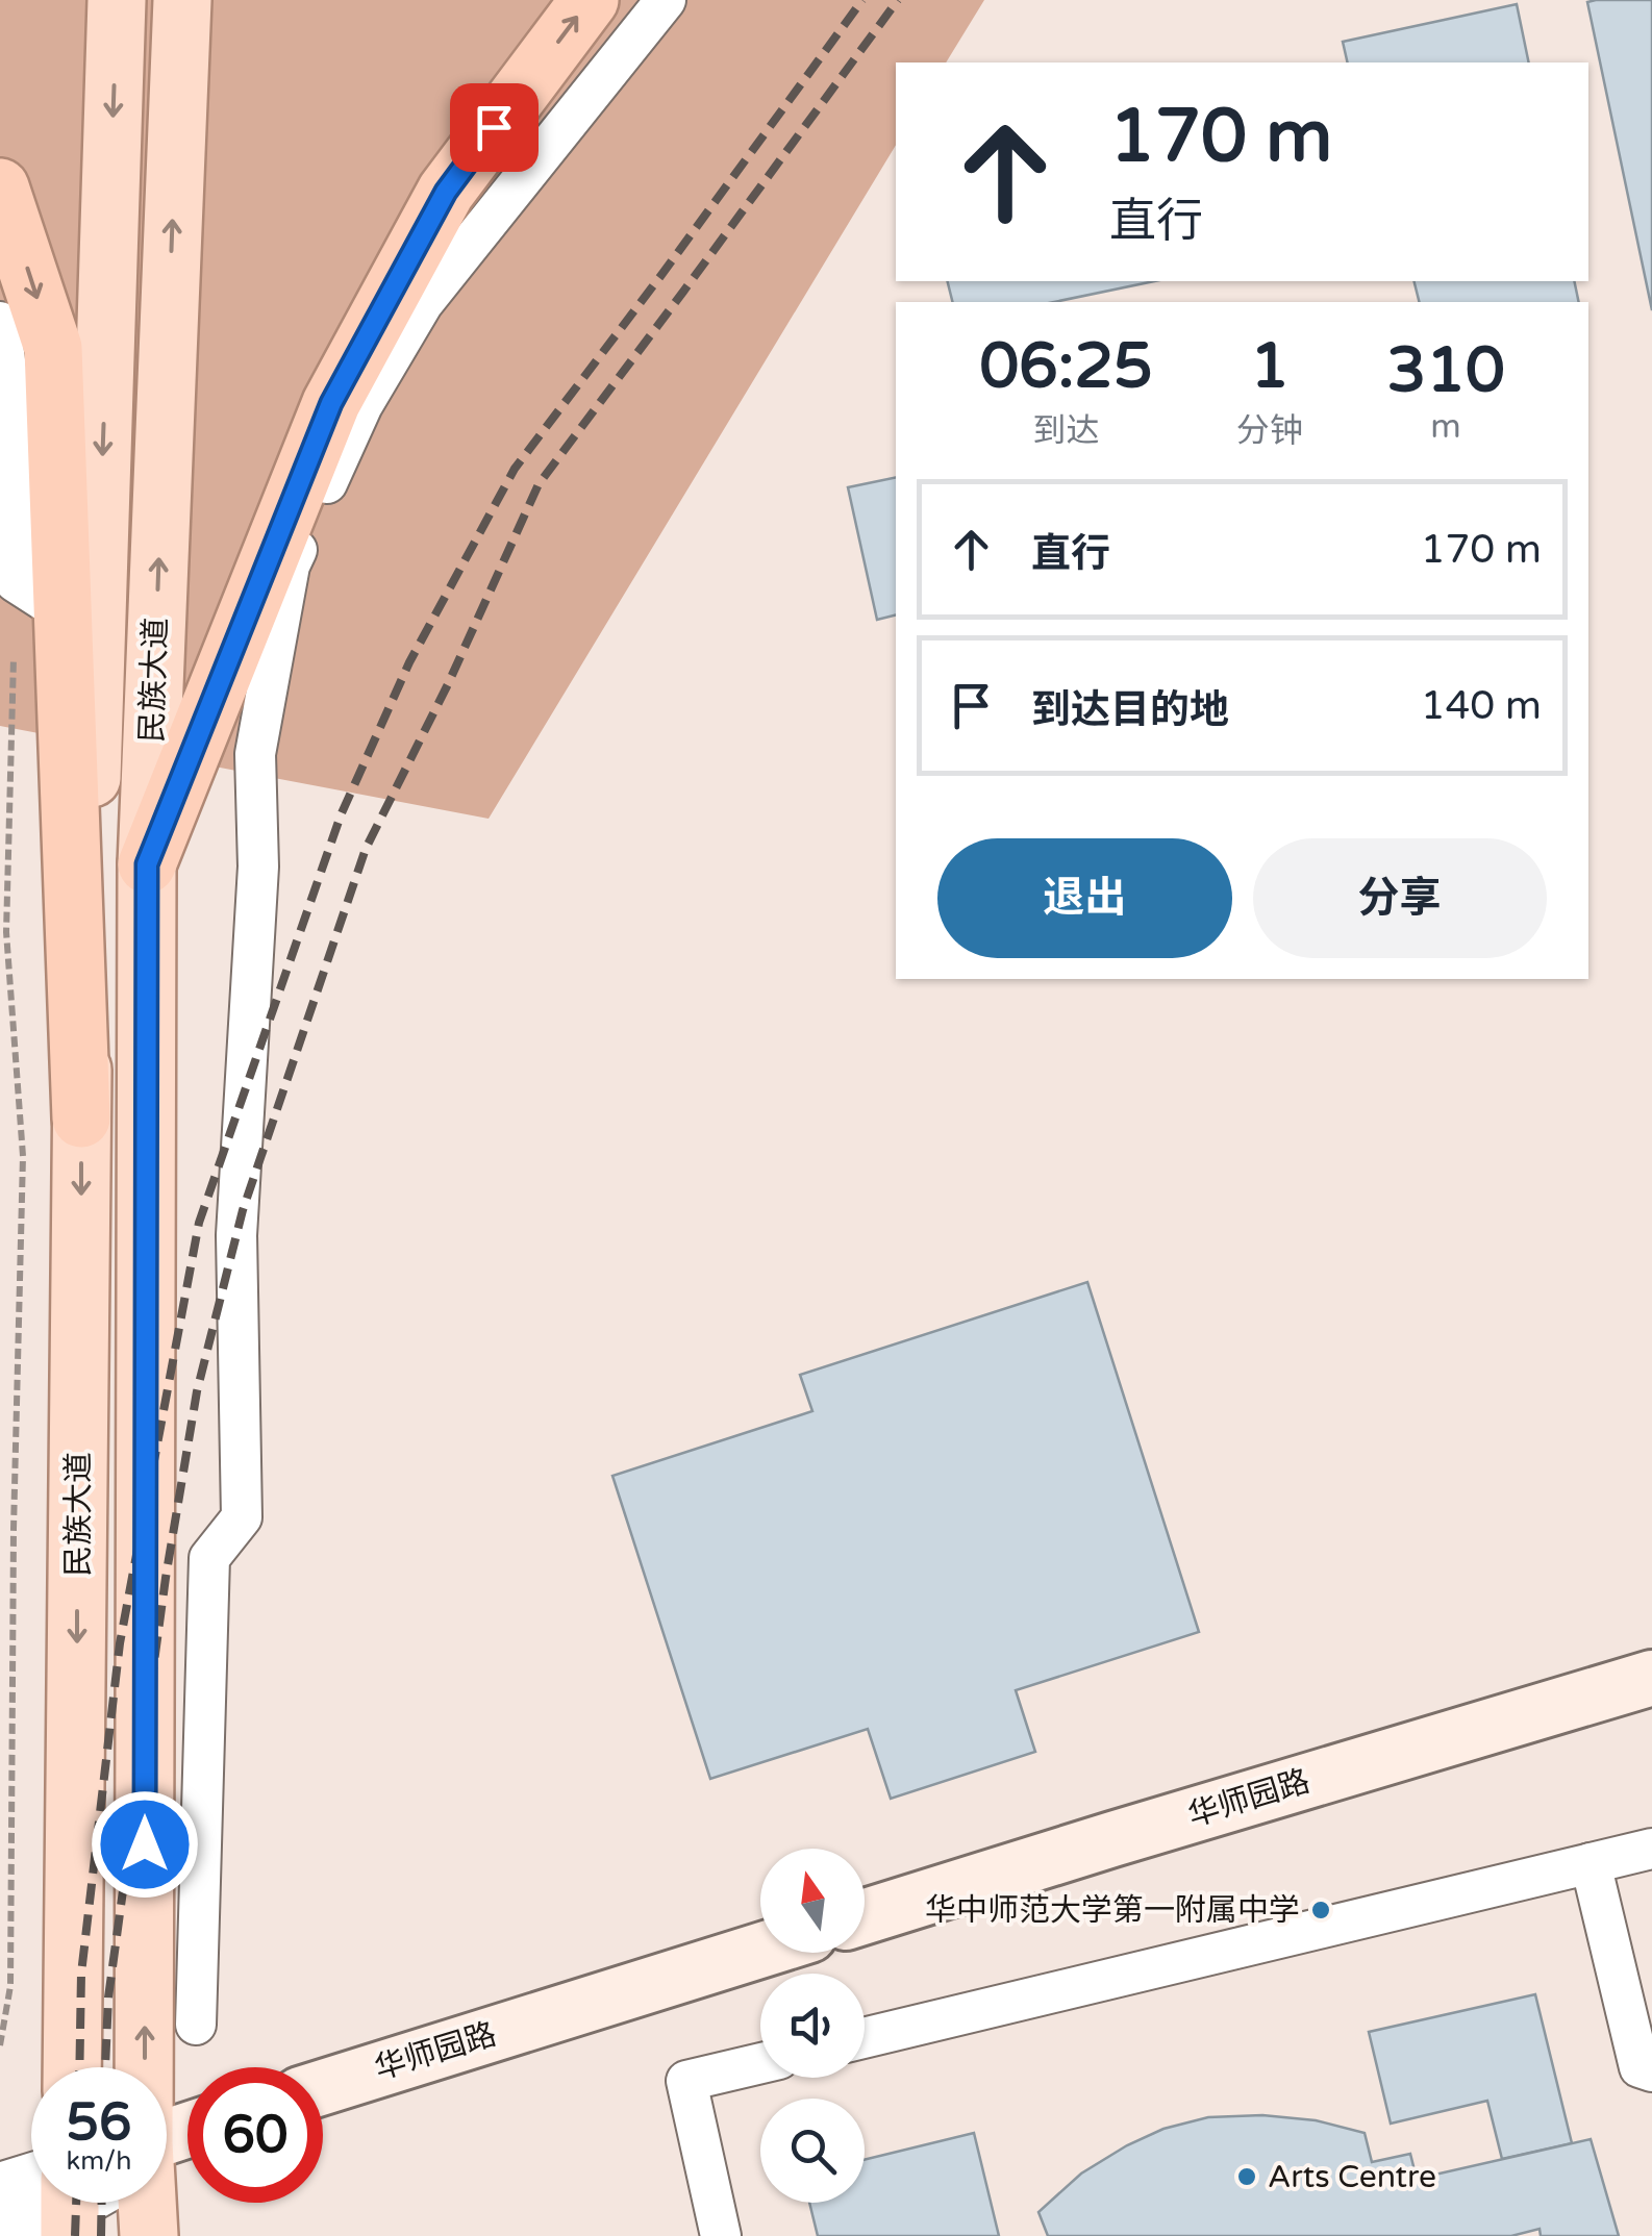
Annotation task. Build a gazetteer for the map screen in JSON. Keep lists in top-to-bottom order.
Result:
{
  "streets": {
    "main road": ["民族大道", "华师园路"]
  },
  "places": ["华中师范大学第一附属中学", "Arts Centre"],
  "north": "top",
  "page": {
    "turn": ["170 m", "直行"],
    "eta": [
      "06:25",
      "到达",
      "1",
      "分钟",
      "310",
      "m"
    ],
    "list": [
      {
        "name": "直行",
        "value": "170 m"
      },
      {
        "name": "到达目的地",
        "value": "140 m"
      }
    ],
    "buttons": ["退出", "分享"],
    "speed": "56 km/h",
    "limit": "60"
  }
}
